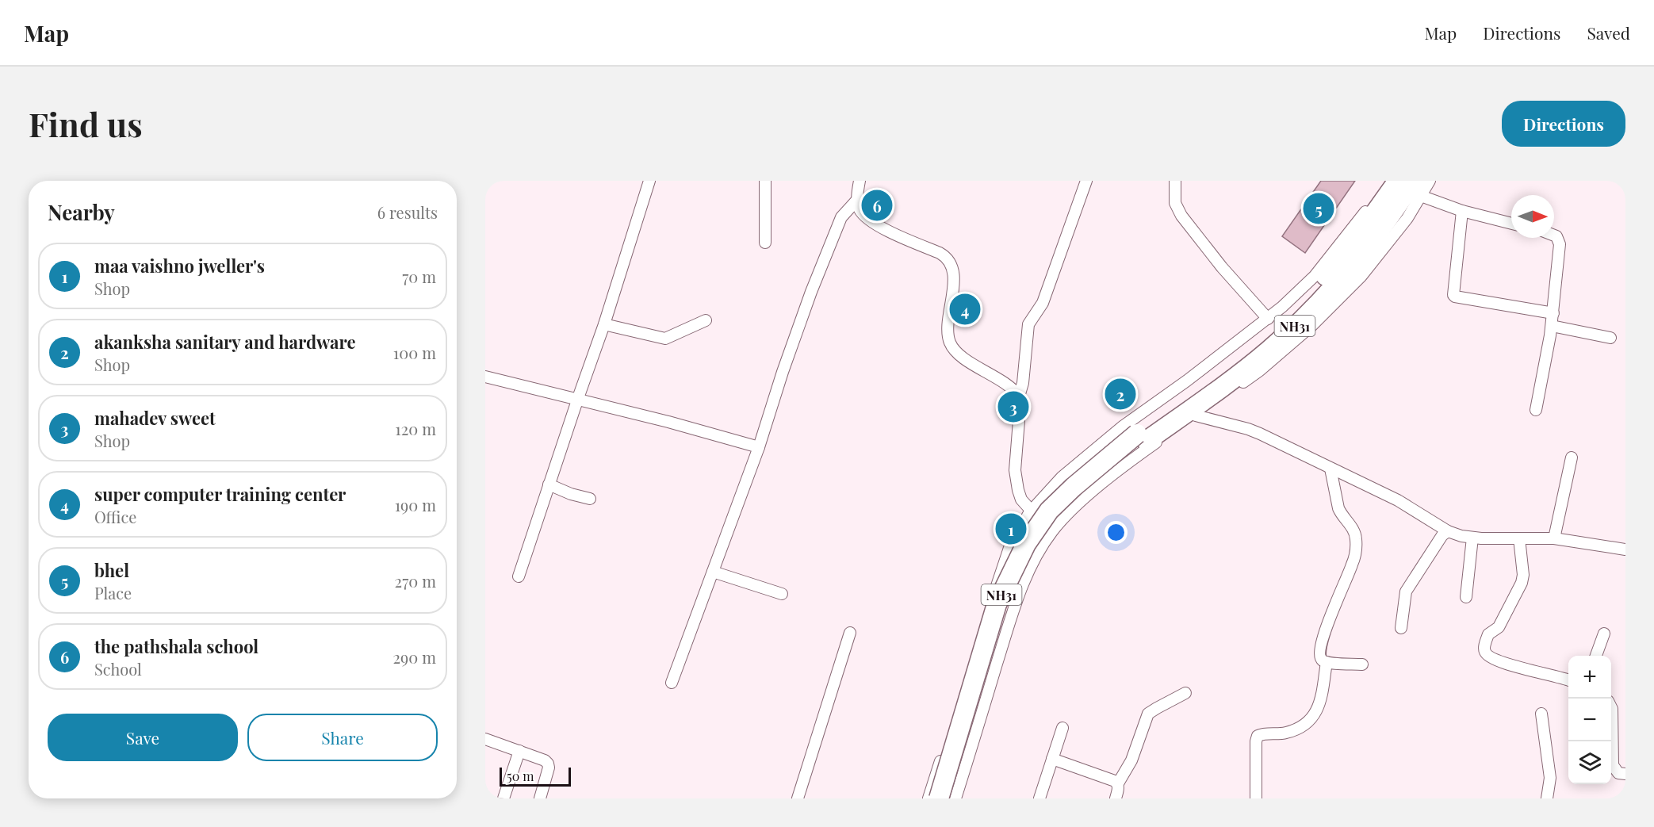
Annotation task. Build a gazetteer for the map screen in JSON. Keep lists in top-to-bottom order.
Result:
{
  "streets": {
    "highway": ["NH31"]
  },
  "scale_bar": "50 m",
  "north": "right",
  "page": {
    "header": "Map",
    "nav": ["Map", "Directions", "Saved"],
    "buttons": [
      "Directions",
      ["Save", "Share"]
    ],
    "title": "Find us",
    "heading": ["Nearby", "6 results"],
    "pins": [
      "6",
      "5",
      "4",
      "2",
      "3",
      "1"
    ],
    "list": [
      {
        "mark": "1",
        "name": "maa vaishno jweller's",
        "note": "Shop",
        "value": "70 m"
      },
      {
        "mark": "2",
        "name": "akanksha sanitary and hardware",
        "note": "Shop",
        "value": "100 m"
      },
      {
        "mark": "3",
        "name": "mahadev sweet",
        "note": "Shop",
        "value": "120 m"
      },
      {
        "mark": "4",
        "name": "super computer training center",
        "note": "Office",
        "value": "190 m"
      },
      {
        "mark": "5",
        "name": "bhel",
        "note": "Place",
        "value": "270 m"
      },
      {
        "mark": "6",
        "name": "the pathshala school",
        "note": "School",
        "value": "290 m"
      }
    ],
    "map_buttons": ["+", "−"],
    "scale": "50 m"
  }
}
